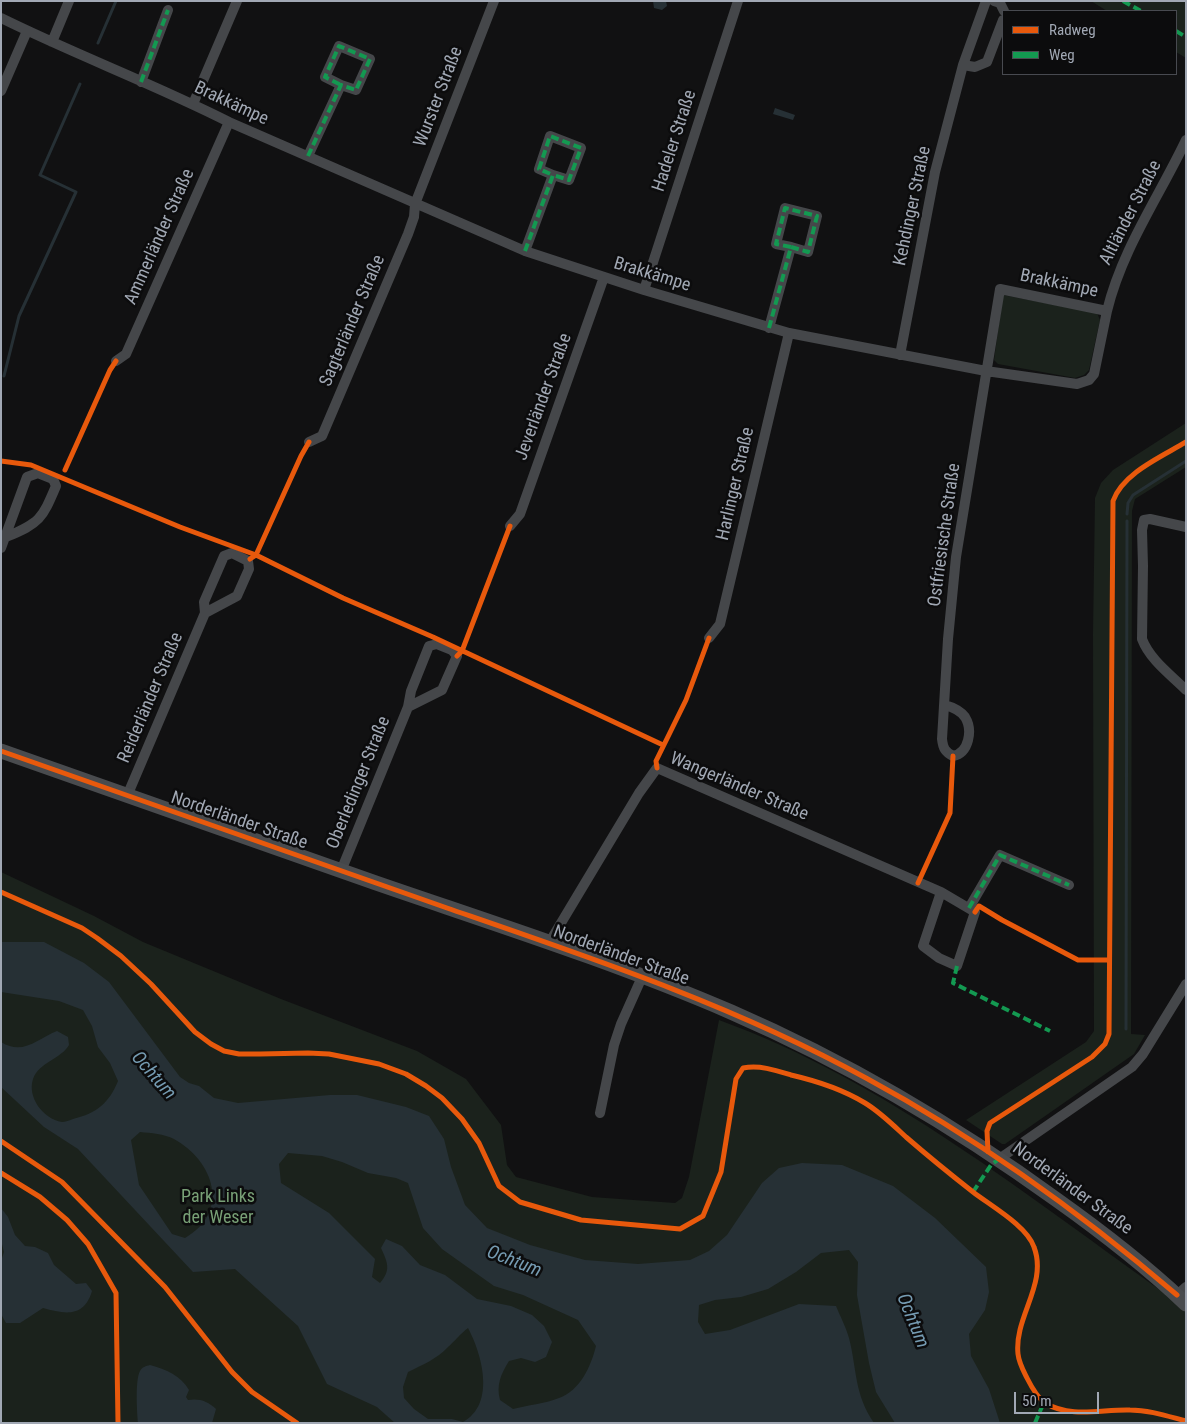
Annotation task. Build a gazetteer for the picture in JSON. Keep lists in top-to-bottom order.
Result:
{
  "streets": {
    "street": [
      "Wurster Straße",
      "Brakkämpe",
      "Hadeler Straße",
      "Kehdinger Straße",
      "Altländer Straße",
      "Ammerländer Straße",
      "Sagterländer Straße",
      "Jeverländer Straße",
      "Harlinger Straße",
      "Ostfriesische Straße",
      "Reiderländer Straße",
      "Oberledinger Straße",
      "Wangerländer Straße",
      "Norderländer Straße"
    ]
  },
  "crossings": [
    ["Wurster Straße", "Brakkämpe"],
    ["Wurster Straße", "Sagterländer Straße"],
    ["Brakkämpe", "Hadeler Straße"],
    ["Brakkämpe", "Kehdinger Straße"],
    ["Brakkämpe", "Altländer Straße"],
    ["Brakkämpe", "Ammerländer Straße"],
    ["Brakkämpe", "Sagterländer Straße"],
    ["Brakkämpe", "Jeverländer Straße"],
    ["Brakkämpe", "Harlinger Straße"],
    ["Brakkämpe", "Ostfriesische Straße"],
    ["Reiderländer Straße", "Norderländer Straße"],
    ["Oberledinger Straße", "Norderländer Straße"],
    ["Wangerländer Straße", "Norderländer Straße"]
  ],
  "water": ["Ochtum"],
  "parks": ["Park Links der Weser"],
  "legend": ["Radweg", "Weg"],
  "scale_bar": "50 m"
}
